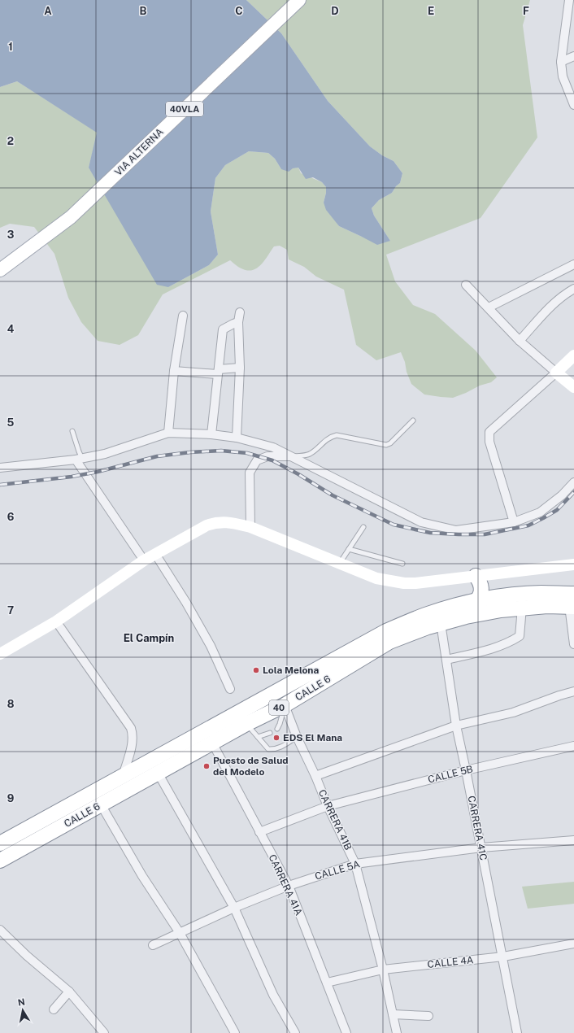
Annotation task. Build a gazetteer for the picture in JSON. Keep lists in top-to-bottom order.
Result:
{
  "streets": {
    "highway": ["CALLE 6", "40"],
    "main road": ["40VLA", "VIA ALTERNA"],
    "street": [
      "CALLE 5B",
      "CARRERA 41B",
      "CARRERA 41C",
      "CALLE 5A",
      "CARRERA 41A",
      "CALLE 4A"
    ]
  },
  "crossings": [
    ["CALLE 6", "CARRERA 41B"],
    ["CALLE 6", "CARRERA 41C"],
    ["CALLE 6", "CARRERA 41A"],
    ["CALLE 5B", "CARRERA 41B"],
    ["CALLE 5B", "CARRERA 41C"],
    ["CALLE 5B", "CARRERA 41A"],
    ["CARRERA 41B", "CALLE 5A"],
    ["CARRERA 41B", "CALLE 4A"],
    ["CARRERA 41C", "CALLE 5A"],
    ["CARRERA 41C", "CALLE 4A"],
    ["CALLE 5A", "CARRERA 41A"],
    ["CARRERA 41A", "CALLE 4A"]
  ],
  "districts": ["El Campín"],
  "places": ["Lola Melona", "EDS El Mana", "Puesto de Salud del Modelo"],
  "north": "top",
  "grid": {
    "columns": [
      "A",
      "B",
      "C",
      "D",
      "E",
      "F"
    ],
    "rows": [
      "1",
      "2",
      "3",
      "4",
      "5",
      "6",
      "7",
      "8",
      "9"
    ]
  }
}
